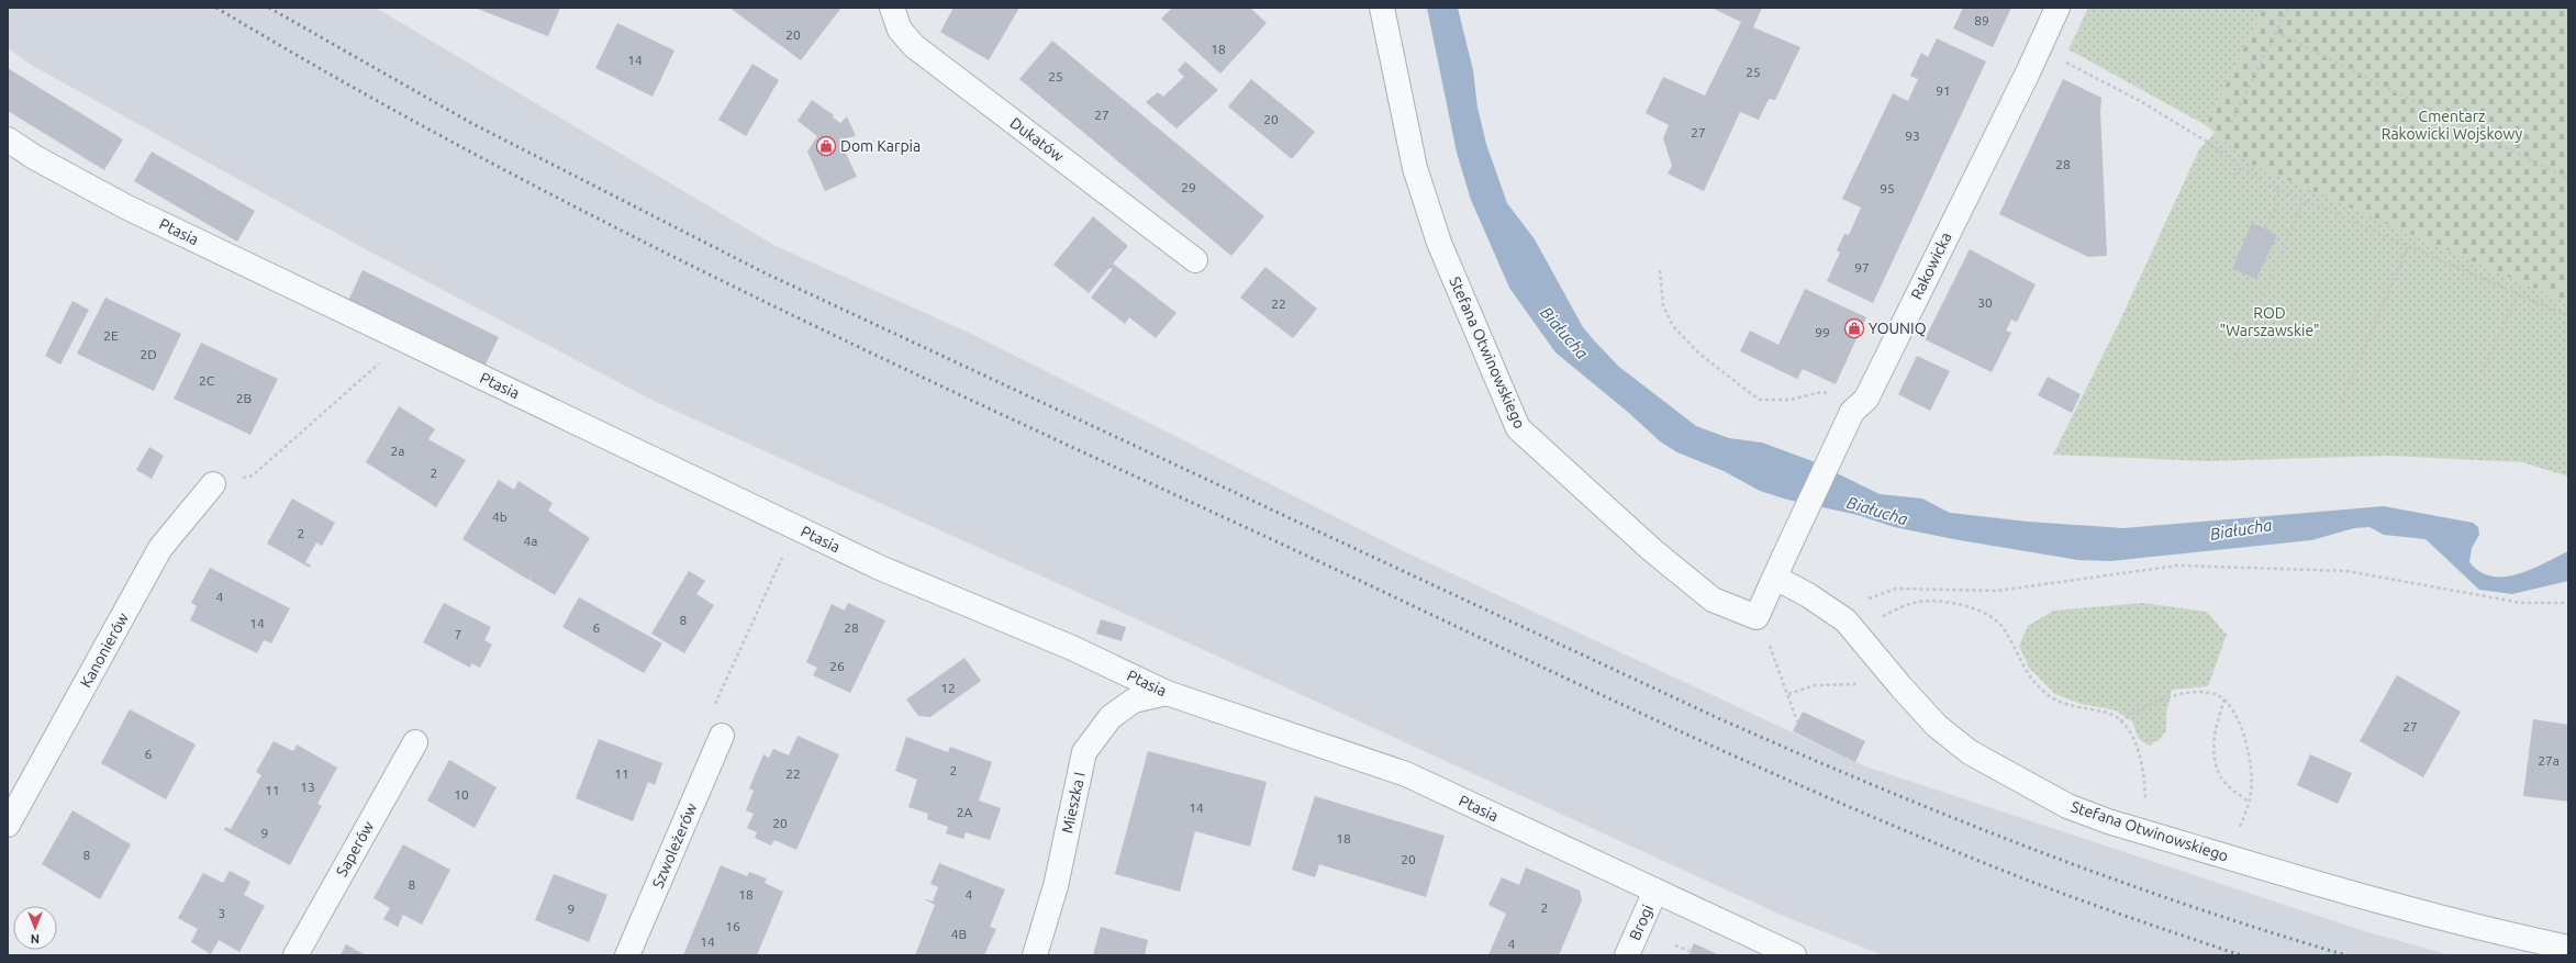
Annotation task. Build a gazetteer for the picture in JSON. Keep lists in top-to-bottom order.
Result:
{
  "streets": {
    "street": [
      "Dukatów",
      "Ptasia",
      "Rakowicka",
      "Stefana Otwinowskiego",
      "Kanonierów",
      "Mieszka I",
      "Szwoleżerów",
      "Saperów",
      "Brogi"
    ]
  },
  "crossings": [
    ["Ptasia", "Mieszka I"],
    ["Ptasia", "Brogi"],
    ["Rakowicka", "Stefana Otwinowskiego"]
  ],
  "water": ["Białucha"],
  "parks": ["Cmentarz Rakowicki Wojskowy", "ROD \"Warszawskie\""],
  "places": {
    "shop": ["Dom Karpia", "YOUNIQ"]
  },
  "house_numbers": [
    "89",
    "20",
    "18",
    "14",
    "25",
    "25",
    "91",
    "27",
    "20",
    "27",
    "93",
    "28",
    "29",
    "95",
    "97",
    "30",
    "22",
    "99",
    "2E",
    "2D",
    "2C",
    "2B",
    "2a",
    "2",
    "4b",
    "2",
    "4a",
    "4",
    "8",
    "14",
    "6",
    "28",
    "7",
    "26",
    "12",
    "27",
    "6",
    "27a",
    "2",
    "11",
    "22",
    "13",
    "11",
    "10",
    "14",
    "2A",
    "20",
    "9",
    "18",
    "8",
    "20",
    "8",
    "18",
    "4",
    "2",
    "9",
    "3",
    "16",
    "4B",
    "14",
    "4"
  ],
  "north": "bottom"
}
